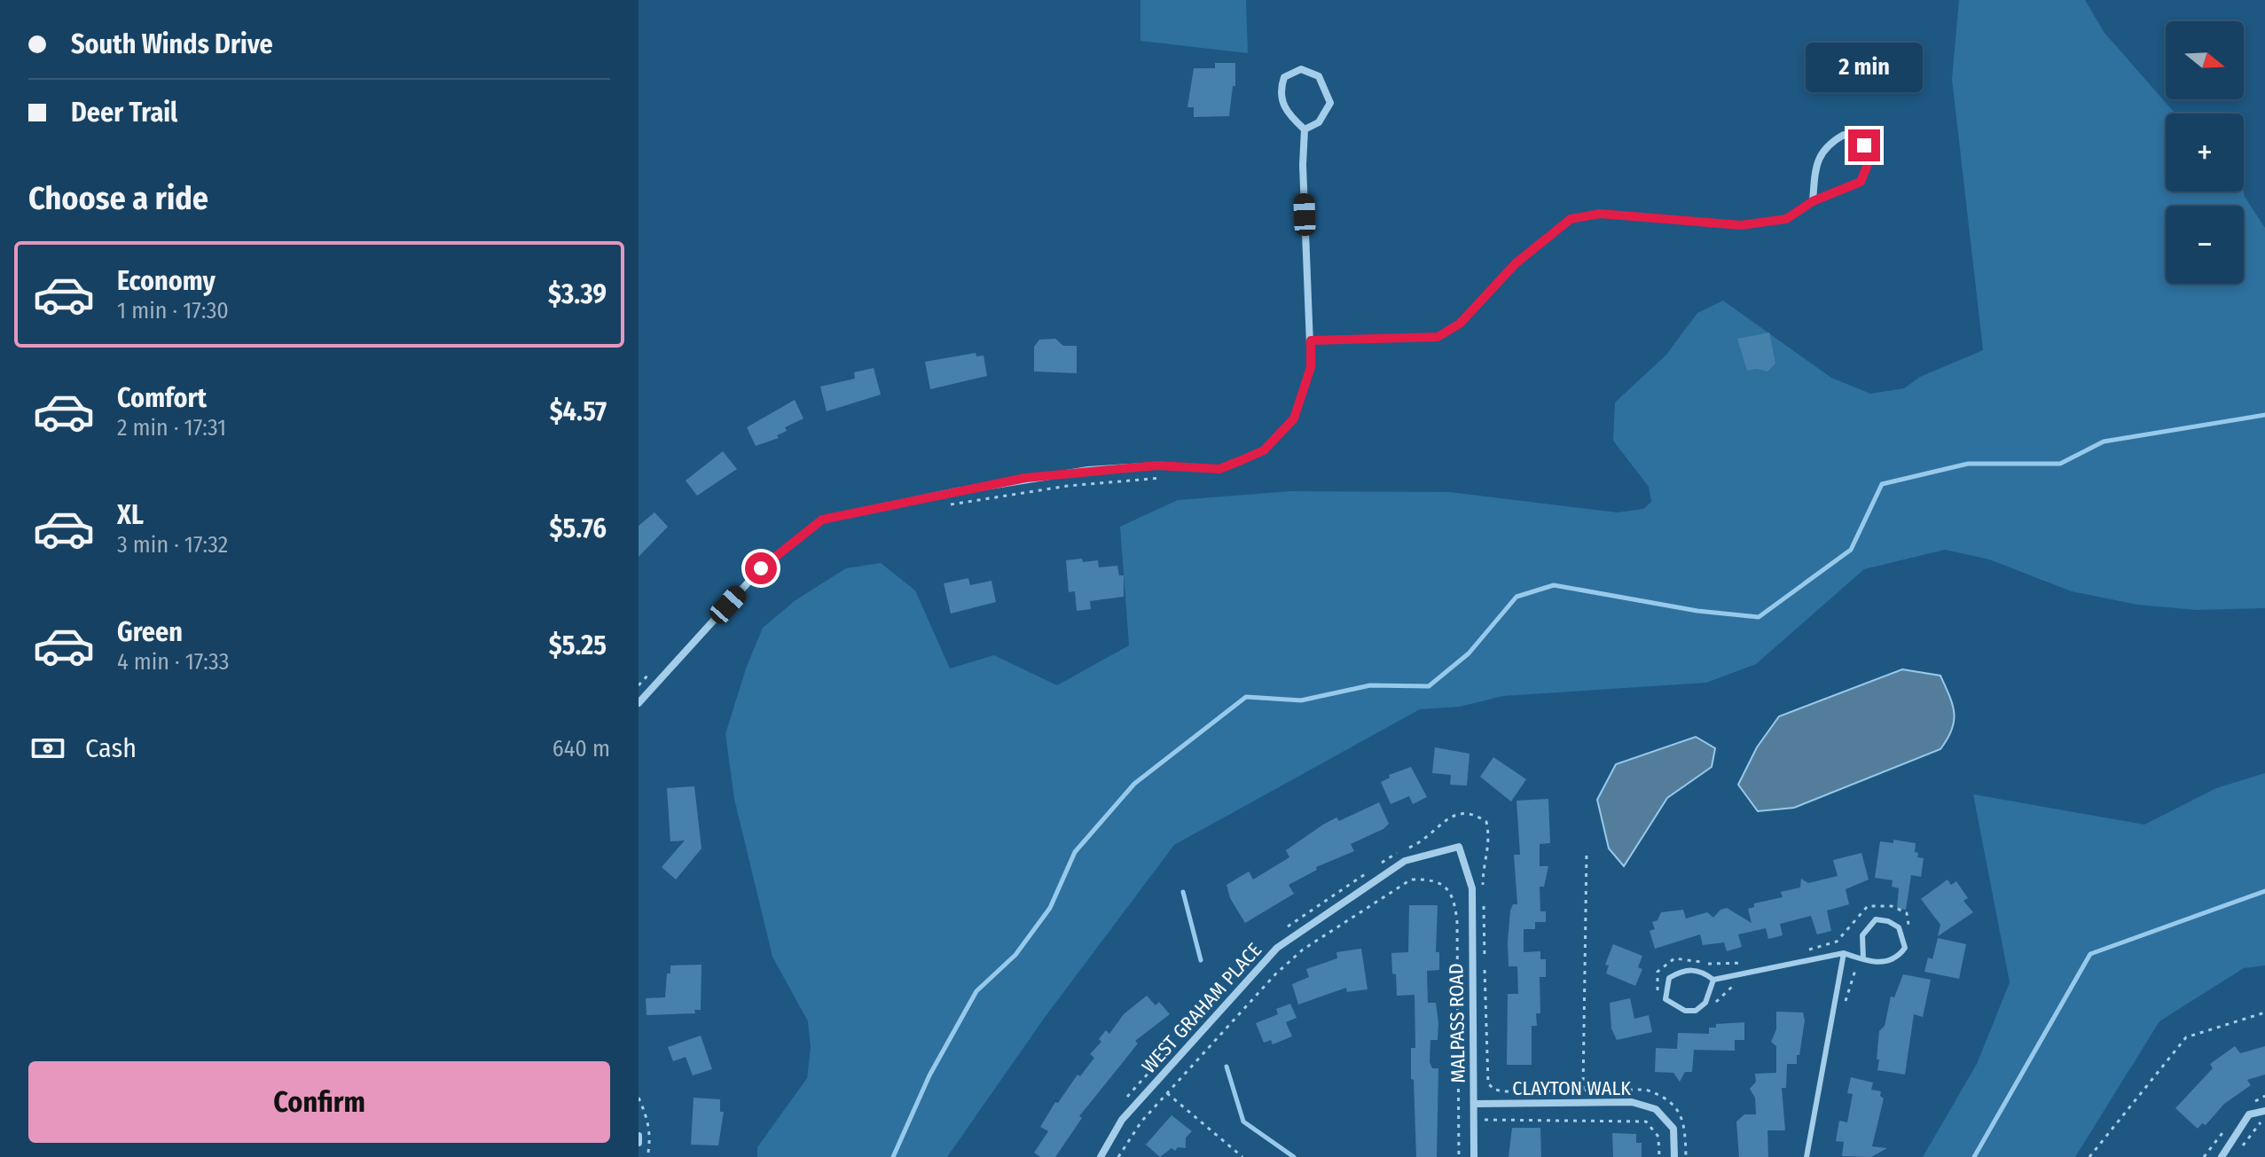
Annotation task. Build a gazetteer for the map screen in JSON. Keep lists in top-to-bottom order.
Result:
{
  "streets": {
    "street": ["WEST GRAHAM PLACE", "MALPASS ROAD", "CLAYTON WALK"]
  },
  "crossings": [
    ["WEST GRAHAM PLACE", "MALPASS ROAD"],
    ["MALPASS ROAD", "CLAYTON WALK"]
  ],
  "north": "right",
  "page": {
    "banner": ["South Winds Drive", "Deer Trail"],
    "map_buttons": ["+", "−"],
    "bubble": "2 min",
    "heading": "Choose a ride",
    "list": [
      {
        "name": "Economy",
        "note": "1 min · 17:30",
        "value": "$3.39"
      },
      {
        "name": "Comfort",
        "note": "2 min · 17:31",
        "value": "$4.57"
      },
      {
        "name": "XL",
        "note": "3 min · 17:32",
        "value": "$5.76"
      },
      {
        "name": "Green",
        "note": "4 min · 17:33",
        "value": "$5.25"
      }
    ],
    "pay": ["Cash", "640 m"],
    "buttons": "Confirm"
  }
}
